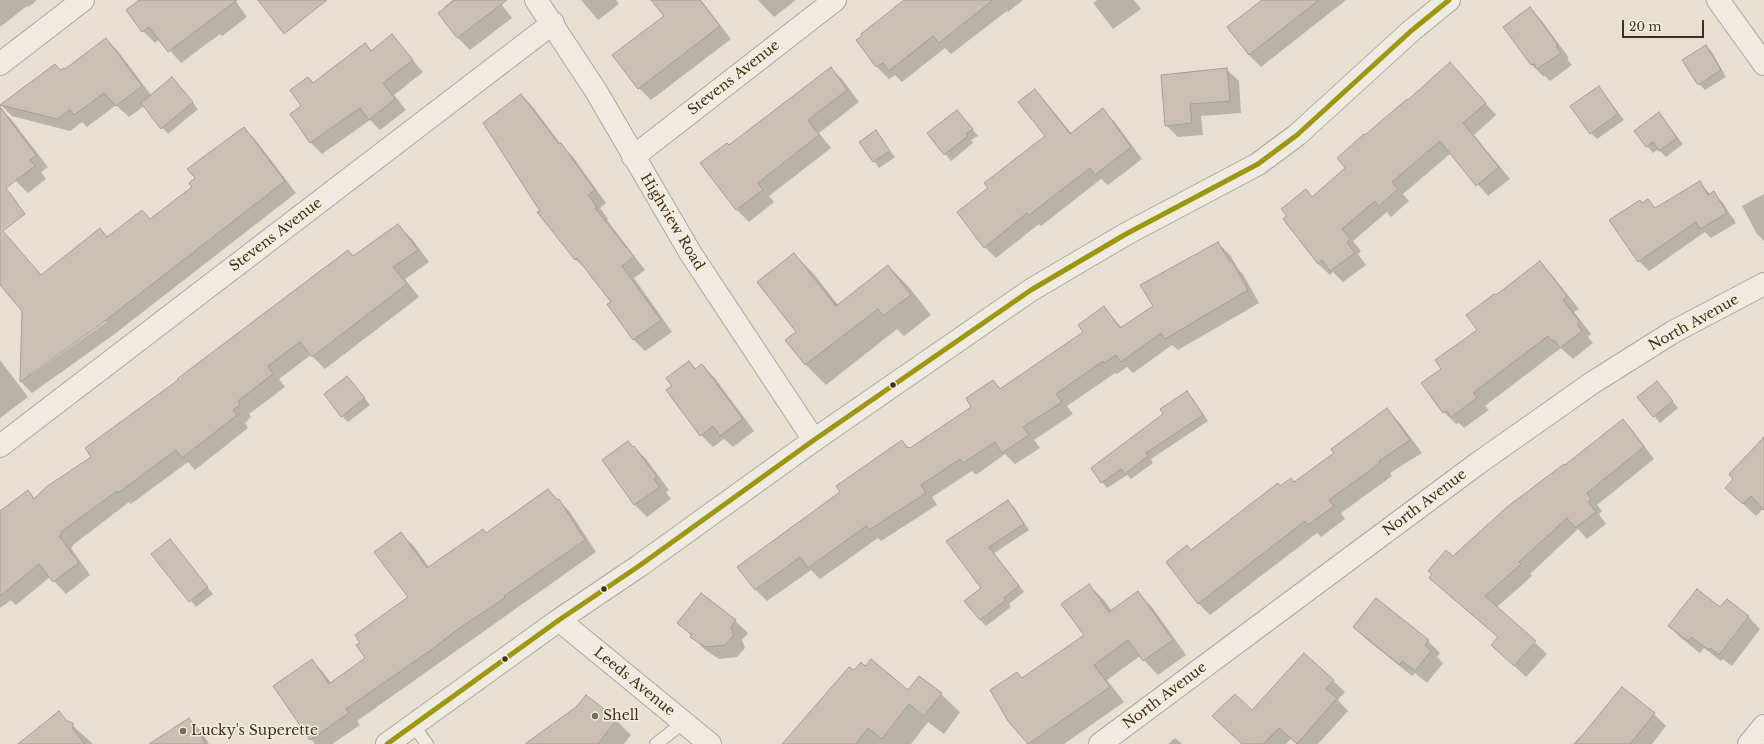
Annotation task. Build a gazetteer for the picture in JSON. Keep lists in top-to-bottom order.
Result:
{
  "streets": {
    "street": [
      "Stevens Avenue",
      "Highview Road",
      "North Avenue",
      "Leeds Avenue"
    ]
  },
  "crossings": [
    ["Stevens Avenue", "Highview Road"]
  ],
  "places": ["Shell", "Lucky's Superette"],
  "scale_bar": "20 m"
}
